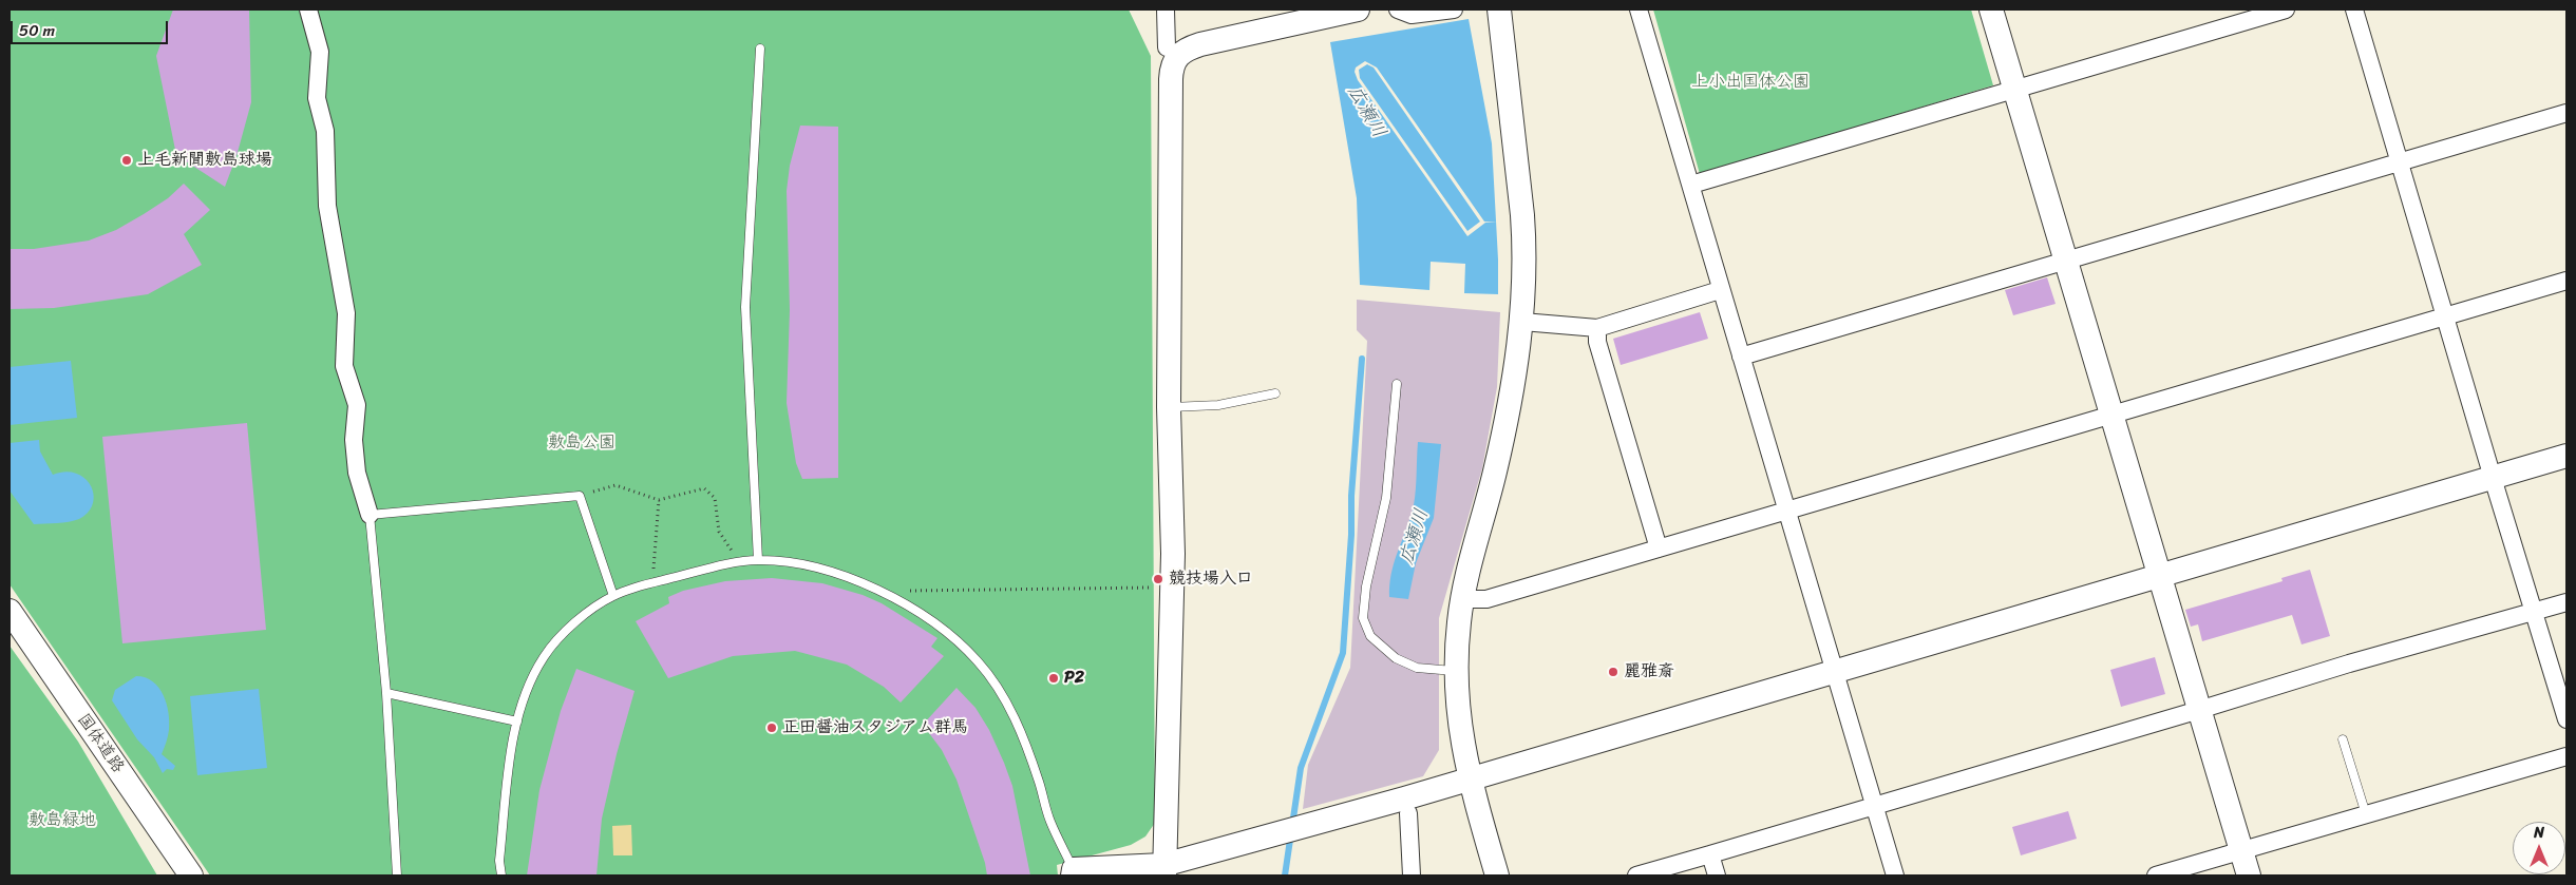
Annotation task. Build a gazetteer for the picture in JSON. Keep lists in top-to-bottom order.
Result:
{
  "streets": {
    "street": ["国体道路"]
  },
  "water": ["広瀬川"],
  "parks": ["上小出国体公園", "敷島公園", "敷島緑地"],
  "places": [
    "上毛新聞敷島球場",
    "競技場入口",
    "麗雅斎",
    "P2",
    "正田醤油スタジアム群馬"
  ],
  "scale_bar": "50 m",
  "north": "top"
}
